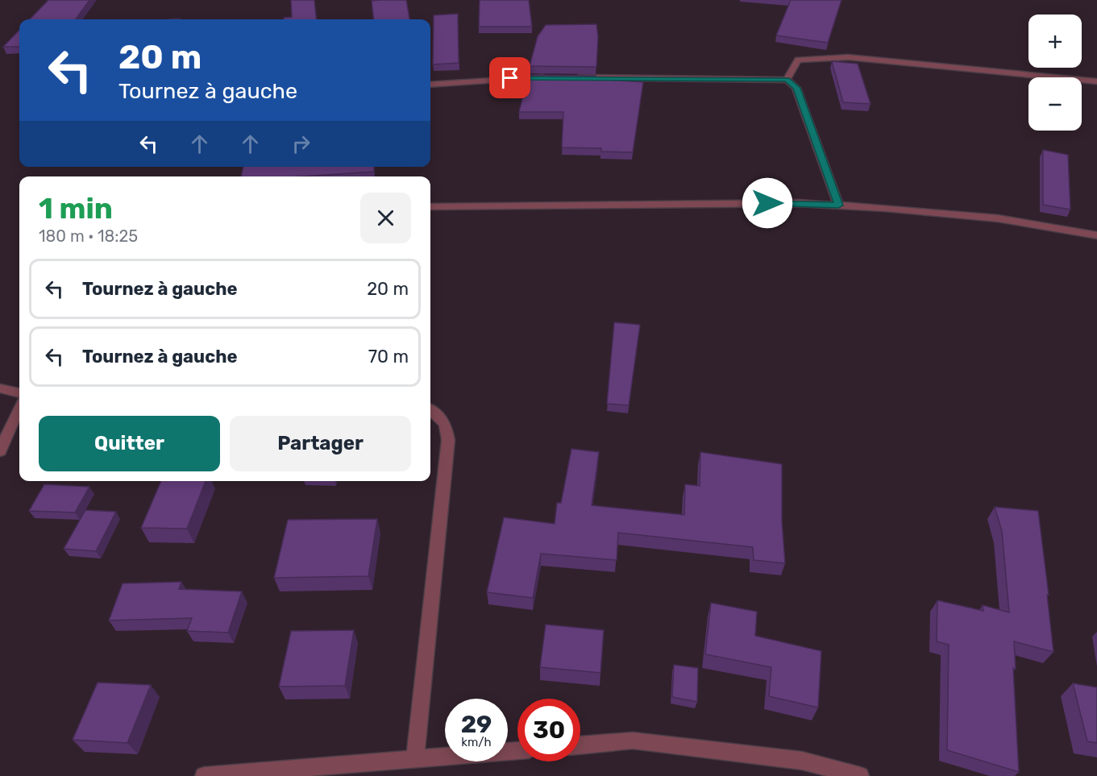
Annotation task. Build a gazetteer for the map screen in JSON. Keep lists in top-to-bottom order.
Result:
{
  "page": {
    "map_buttons": ["+", "−"],
    "turn": ["20 m", "Tournez à gauche"],
    "heading": ["1 min", "180 m · 18:25"],
    "list": [
      {
        "name": "Tournez à gauche",
        "value": "20 m"
      },
      {
        "name": "Tournez à gauche",
        "value": "70 m"
      }
    ],
    "buttons": ["Quitter", "Partager"],
    "speed": "29 km/h",
    "limit": "30"
  }
}
